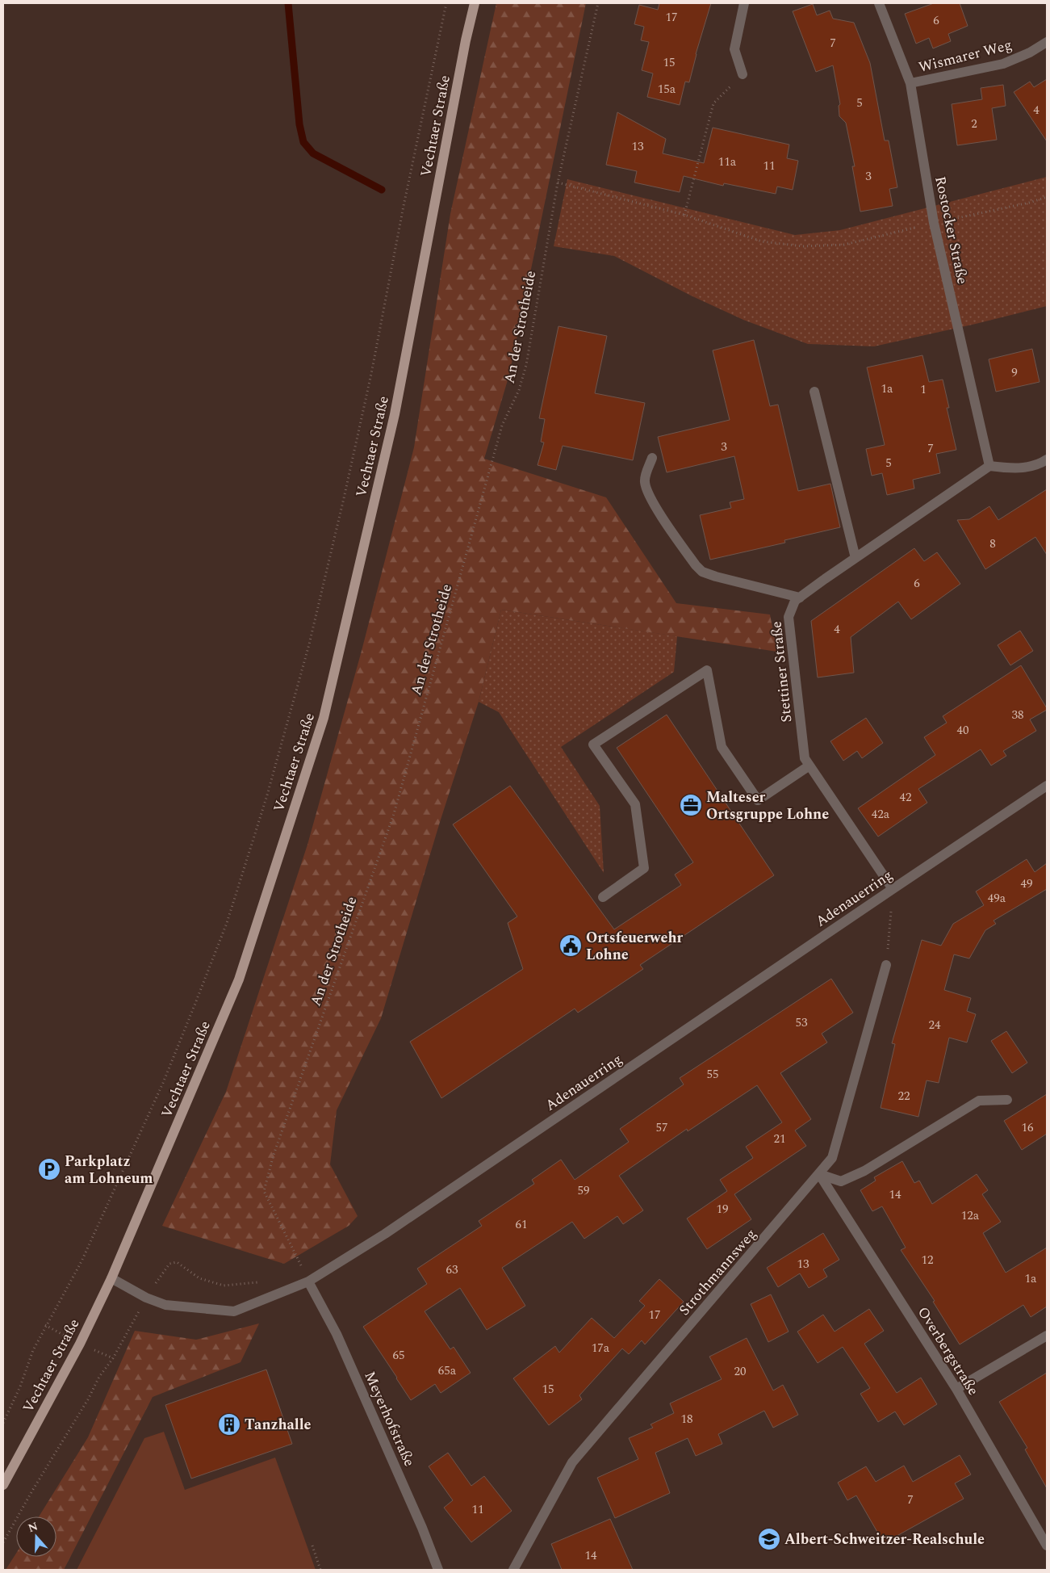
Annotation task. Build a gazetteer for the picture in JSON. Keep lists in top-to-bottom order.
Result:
{
  "streets": {
    "main road": ["Vechtaer Straße"],
    "street": [
      "Wismarer Weg",
      "Rostocker Straße",
      "Stettiner Straße",
      "Adenauerring",
      "Strothmannsweg",
      "Overbergstraße",
      "Meyerhofstraße"
    ],
    "path": ["An der Strotheide"]
  },
  "crossings": [
    ["Wismarer Weg", "Rostocker Straße"],
    ["Vechtaer Straße", "Adenauerring"],
    ["Rostocker Straße", "Stettiner Straße"],
    ["Stettiner Straße", "Adenauerring"],
    ["Adenauerring", "Meyerhofstraße"],
    ["Strothmannsweg", "Overbergstraße"]
  ],
  "places": {
    "office": ["Malteser Ortsgruppe Lohne"],
    "public building": ["Ortsfeuerwehr Lohne"],
    "parking": ["Parkplatz am Lohneum"],
    "building": ["Tanzhalle"],
    "school or university": ["Albert-Schweitzer-Realschule"]
  },
  "house_numbers": [
    "17",
    "6",
    "7",
    "15",
    "15a",
    "5",
    "4",
    "2",
    "13",
    "11a",
    "11",
    "3",
    "9",
    "1a",
    "1",
    "3",
    "7",
    "5",
    "8",
    "6",
    "4",
    "38",
    "40",
    "42",
    "42a",
    "49",
    "49a",
    "53",
    "24",
    "55",
    "22",
    "57",
    "16",
    "21",
    "59",
    "14",
    "19",
    "12a",
    "61",
    "12",
    "13",
    "63",
    "1a",
    "17",
    "17a",
    "65",
    "65a",
    "20",
    "15",
    "18",
    "7",
    "11",
    "14"
  ],
  "north": "top"
}
